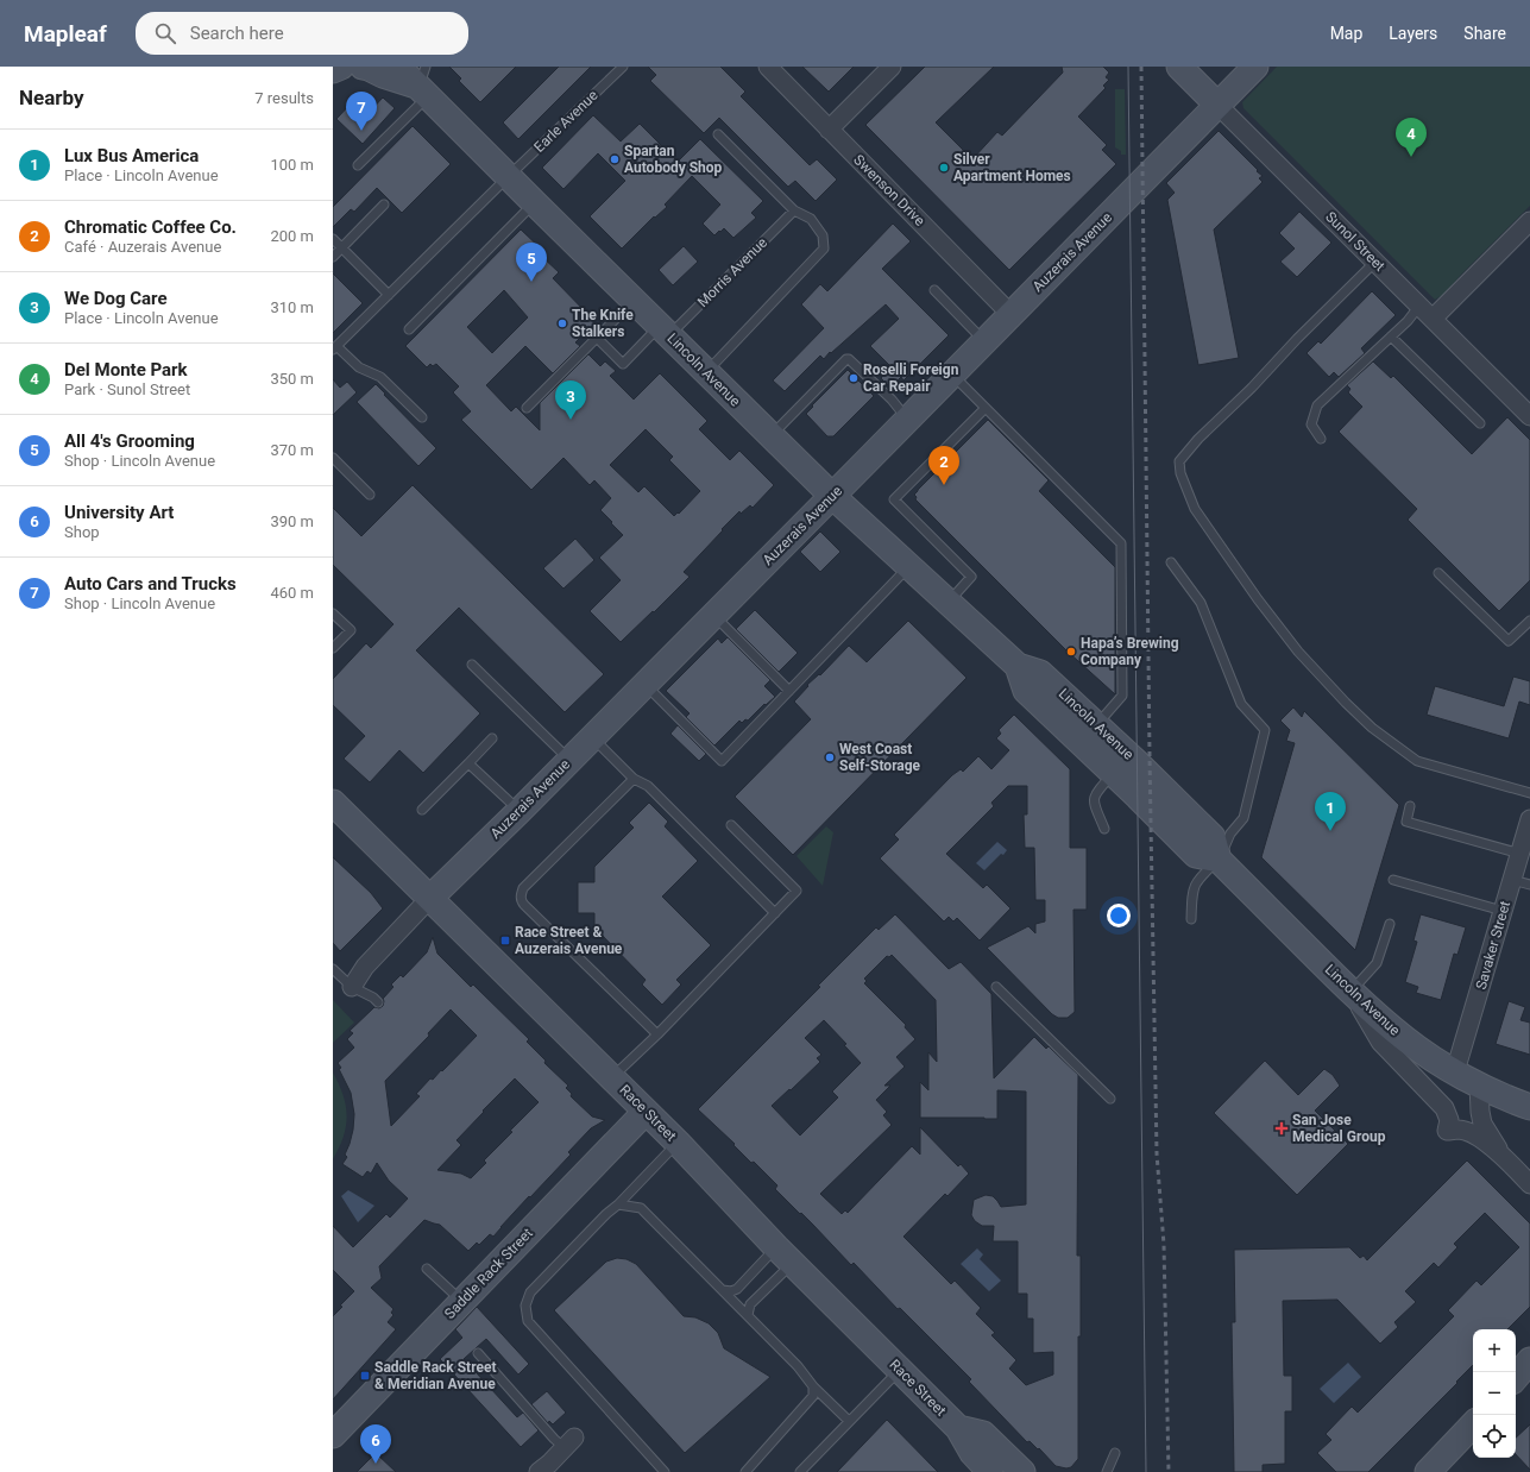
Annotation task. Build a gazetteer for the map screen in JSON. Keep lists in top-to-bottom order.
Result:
{
  "streets": {
    "main road": [
      "Sunol Street",
      "Auzerais Avenue",
      "Lincoln Avenue",
      "Race Street",
      "Saddle Rack Street"
    ],
    "street": ["Swenson Drive", "Savaker Street"],
    "lane": ["Earle Avenue", "Morris Avenue"]
  },
  "crossings": [
    ["Earle Avenue", "Lincoln Avenue"],
    ["Swenson Drive", "Auzerais Avenue"],
    ["Sunol Street", "Auzerais Avenue"],
    ["Auzerais Avenue", "Lincoln Avenue"],
    ["Auzerais Avenue", "Race Street"],
    ["Morris Avenue", "Lincoln Avenue"],
    ["Lincoln Avenue", "Savaker Street"],
    ["Race Street", "Saddle Rack Street"]
  ],
  "places": {
    "other": [
      "Spartan Autobody Shop",
      "Silver Apartment Homes",
      "The Knife Stalkers",
      "Roselli Foreign Car Repair",
      "Hapa’s Brewing Company",
      "West Coast Self-Storage"
    ],
    "transit": ["Race Street & Auzerais Avenue", "Saddle Rack Street & Meridian Avenue"],
    "health": ["San Jose Medical Group"]
  },
  "page": {
    "header": "Mapleaf",
    "search": "Search here",
    "nav": ["Map", "Layers", "Share"],
    "heading": ["Nearby", "7 results"],
    "pins": [
      "7",
      "4",
      "5",
      "3",
      "2",
      "1",
      "6"
    ],
    "list": [
      {
        "mark": "1",
        "name": "Lux Bus America",
        "note": "Place · Lincoln Avenue",
        "value": "100 m"
      },
      {
        "mark": "2",
        "name": "Chromatic Coffee Co.",
        "note": "Café · Auzerais Avenue",
        "value": "200 m"
      },
      {
        "mark": "3",
        "name": "We Dog Care",
        "note": "Place · Lincoln Avenue",
        "value": "310 m"
      },
      {
        "mark": "4",
        "name": "Del Monte Park",
        "note": "Park · Sunol Street",
        "value": "350 m"
      },
      {
        "mark": "5",
        "name": "All 4's Grooming",
        "note": "Shop · Lincoln Avenue",
        "value": "370 m"
      },
      {
        "mark": "6",
        "name": "University Art",
        "note": "Shop",
        "value": "390 m"
      },
      {
        "mark": "7",
        "name": "Auto Cars and Trucks",
        "note": "Shop · Lincoln Avenue",
        "value": "460 m"
      }
    ],
    "map_buttons": ["+", "−"]
  }
}
